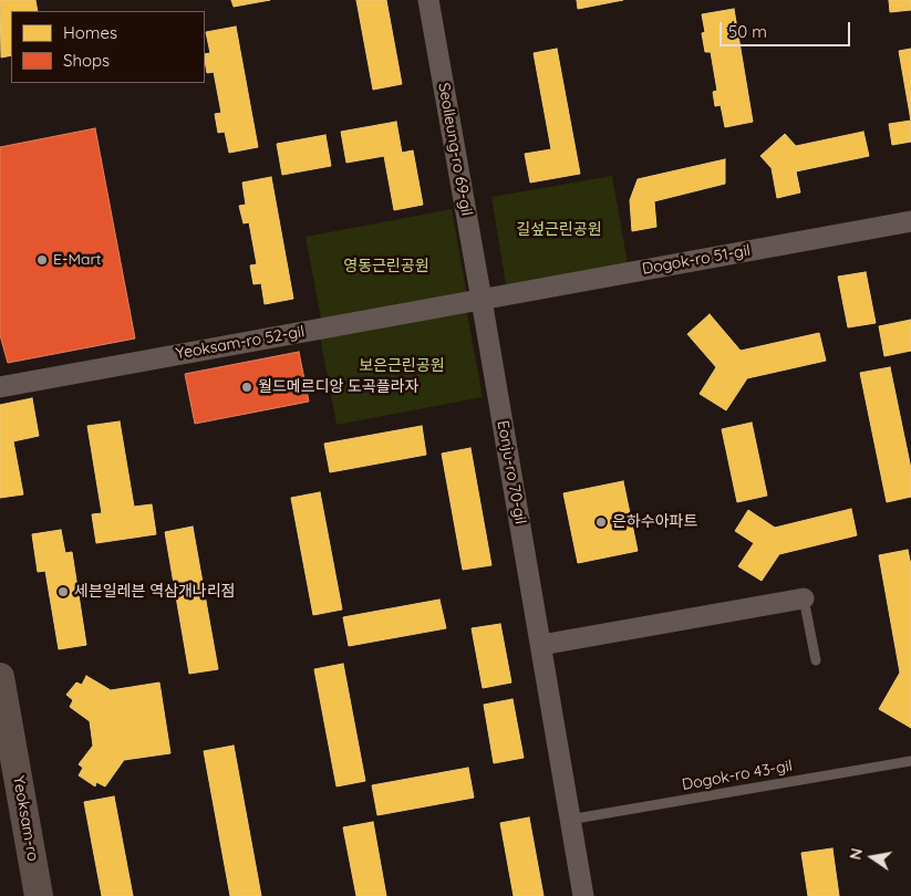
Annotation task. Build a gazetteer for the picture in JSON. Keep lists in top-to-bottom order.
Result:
{
  "streets": {
    "main road": ["Yeoksam-ro"],
    "street": [
      "Seolleung-ro 69-gil",
      "Dogok-ro 51-gil",
      "Yeoksam-ro 52-gil",
      "Eonju-ro 70-gil"
    ],
    "lane": ["Dogok-ro 43-gil"]
  },
  "crossings": [
    ["Seolleung-ro 69-gil", "Dogok-ro 51-gil"],
    ["Seolleung-ro 69-gil", "Yeoksam-ro 52-gil"],
    ["Seolleung-ro 69-gil", "Eonju-ro 70-gil"],
    ["Dogok-ro 51-gil", "Yeoksam-ro 52-gil"],
    ["Dogok-ro 51-gil", "Eonju-ro 70-gil"],
    ["Yeoksam-ro 52-gil", "Eonju-ro 70-gil"],
    ["Eonju-ro 70-gil", "Dogok-ro 43-gil"]
  ],
  "parks": ["길섶근린공원", "영동근린공원", "보은근린공원"],
  "places": [
    "E-Mart",
    "월드메르디앙 도곡플라자",
    "은하수아파트",
    "세븐일레븐 역삼개나리점"
  ],
  "legend": ["Homes", "Shops"],
  "scale_bar": "50 m",
  "north": "left"
}
